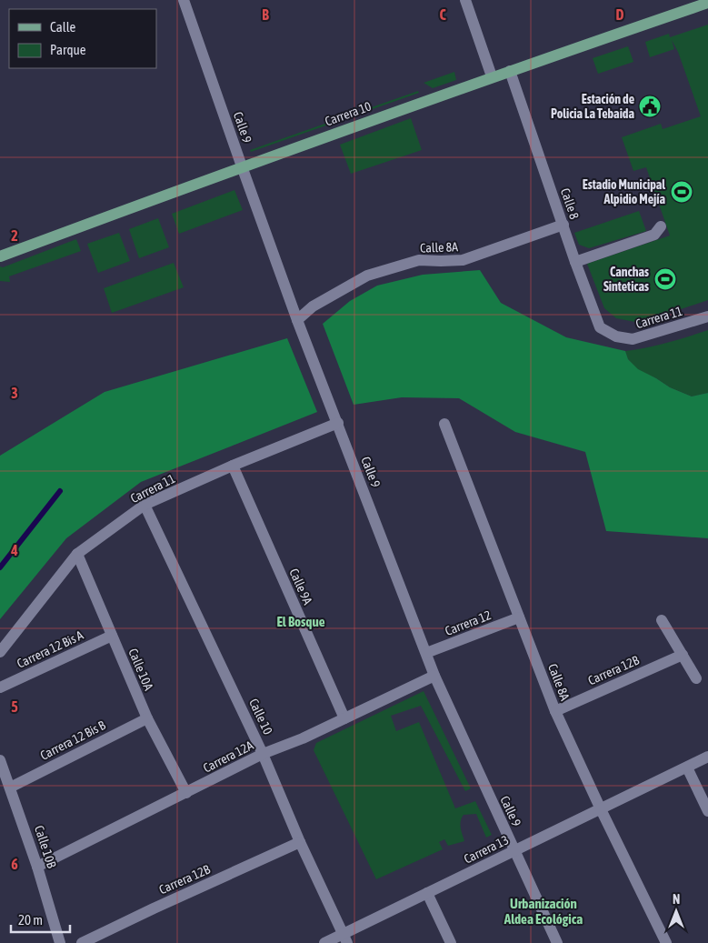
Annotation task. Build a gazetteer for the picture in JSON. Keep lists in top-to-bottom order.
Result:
{
  "streets": {
    "main road": ["Carrera 10"],
    "street": [
      "Calle 9",
      "Calle 8",
      "Calle 8A",
      "Carrera 11",
      "Calle 9A",
      "Carrera 12",
      "Carrera 12 Bis A",
      "Calle 10A",
      "Carrera 12B",
      "Calle 10",
      "Carrera 12 Bis B",
      "Carrera 12A",
      "Calle 10B",
      "Carrera 13"
    ]
  },
  "crossings": [
    ["Carrera 10", "Calle 9"],
    ["Carrera 10", "Calle 8"],
    ["Calle 9", "Calle 8A"],
    ["Calle 9", "Carrera 11"],
    ["Calle 9", "Carrera 12"],
    ["Calle 9", "Carrera 12A"],
    ["Calle 9", "Carrera 13"],
    ["Calle 8", "Calle 8A"],
    ["Calle 8", "Carrera 11"],
    ["Calle 8A", "Carrera 12"],
    ["Calle 8A", "Carrera 12B"],
    ["Calle 8A", "Carrera 13"],
    ["Carrera 11", "Calle 9A"],
    ["Carrera 11", "Calle 10A"],
    ["Carrera 11", "Calle 10"],
    ["Calle 9A", "Carrera 12A"],
    ["Carrera 12 Bis A", "Calle 10A"],
    ["Calle 10A", "Carrera 12 Bis B"],
    ["Calle 10A", "Carrera 12A"],
    ["Carrera 12B", "Calle 10"],
    ["Calle 10", "Carrera 12A"],
    ["Calle 10", "Carrera 13"],
    ["Carrera 12 Bis B", "Calle 10B"],
    ["Carrera 12A", "Calle 10B"]
  ],
  "districts": ["El Bosque", "Urbanización Aldea Ecológica"],
  "places": {
    "public building": ["Estación de Policia La Tebaida"],
    "sports": ["Estadio Municipal Alpidio Mejía", "Canchas Sinteticas"]
  },
  "legend": ["Calle", "Parque"],
  "scale_bar": "20 m",
  "north": "top",
  "grid": {
    "columns": ["B", "C", "D"],
    "rows": [
      "2",
      "3",
      "4",
      "5",
      "6"
    ]
  }
}
